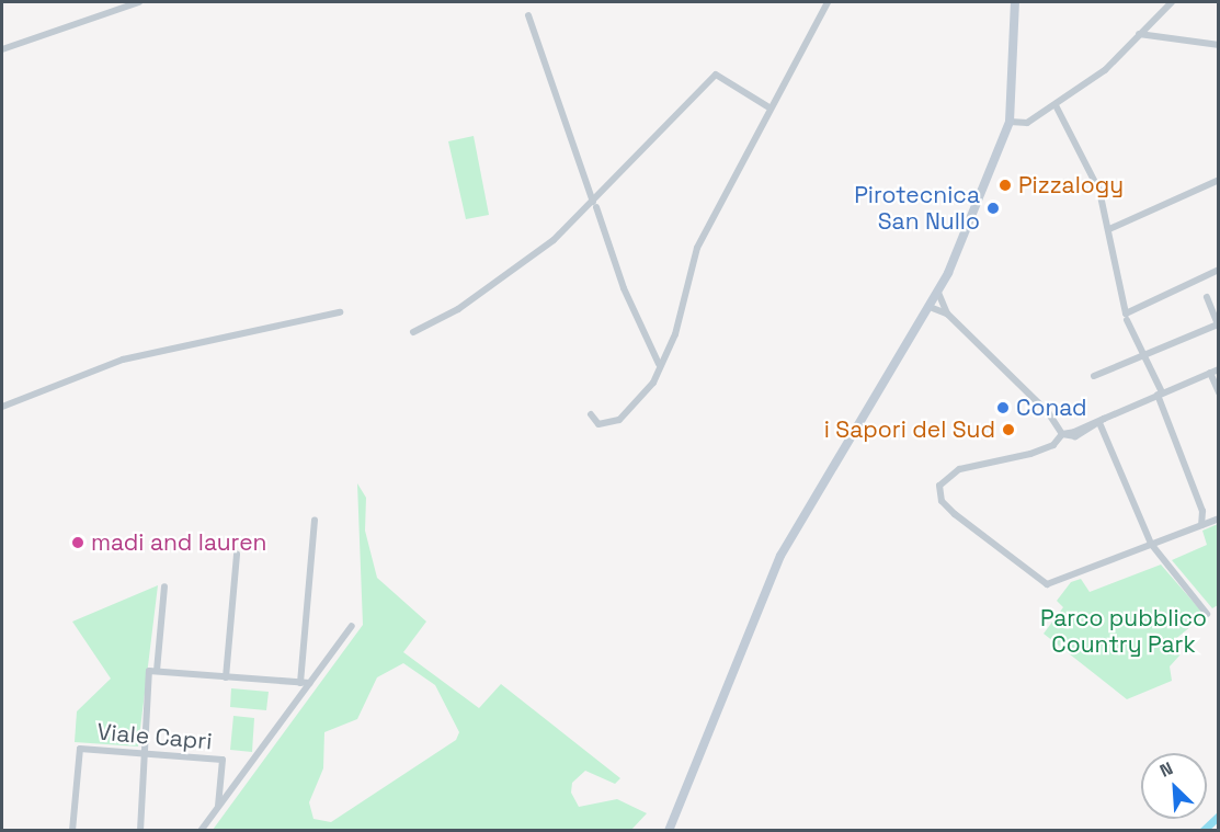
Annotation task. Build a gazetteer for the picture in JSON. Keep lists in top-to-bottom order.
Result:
{
  "streets": {
    "street": ["Viale Capri"]
  },
  "parks": ["Parco pubblico Country Park"],
  "places": [
    "Pizzalogy",
    "Pirotecnica San Nullo",
    "Conad",
    "i Sapori del Sud",
    "madi and lauren"
  ],
  "north": "top left"
}
